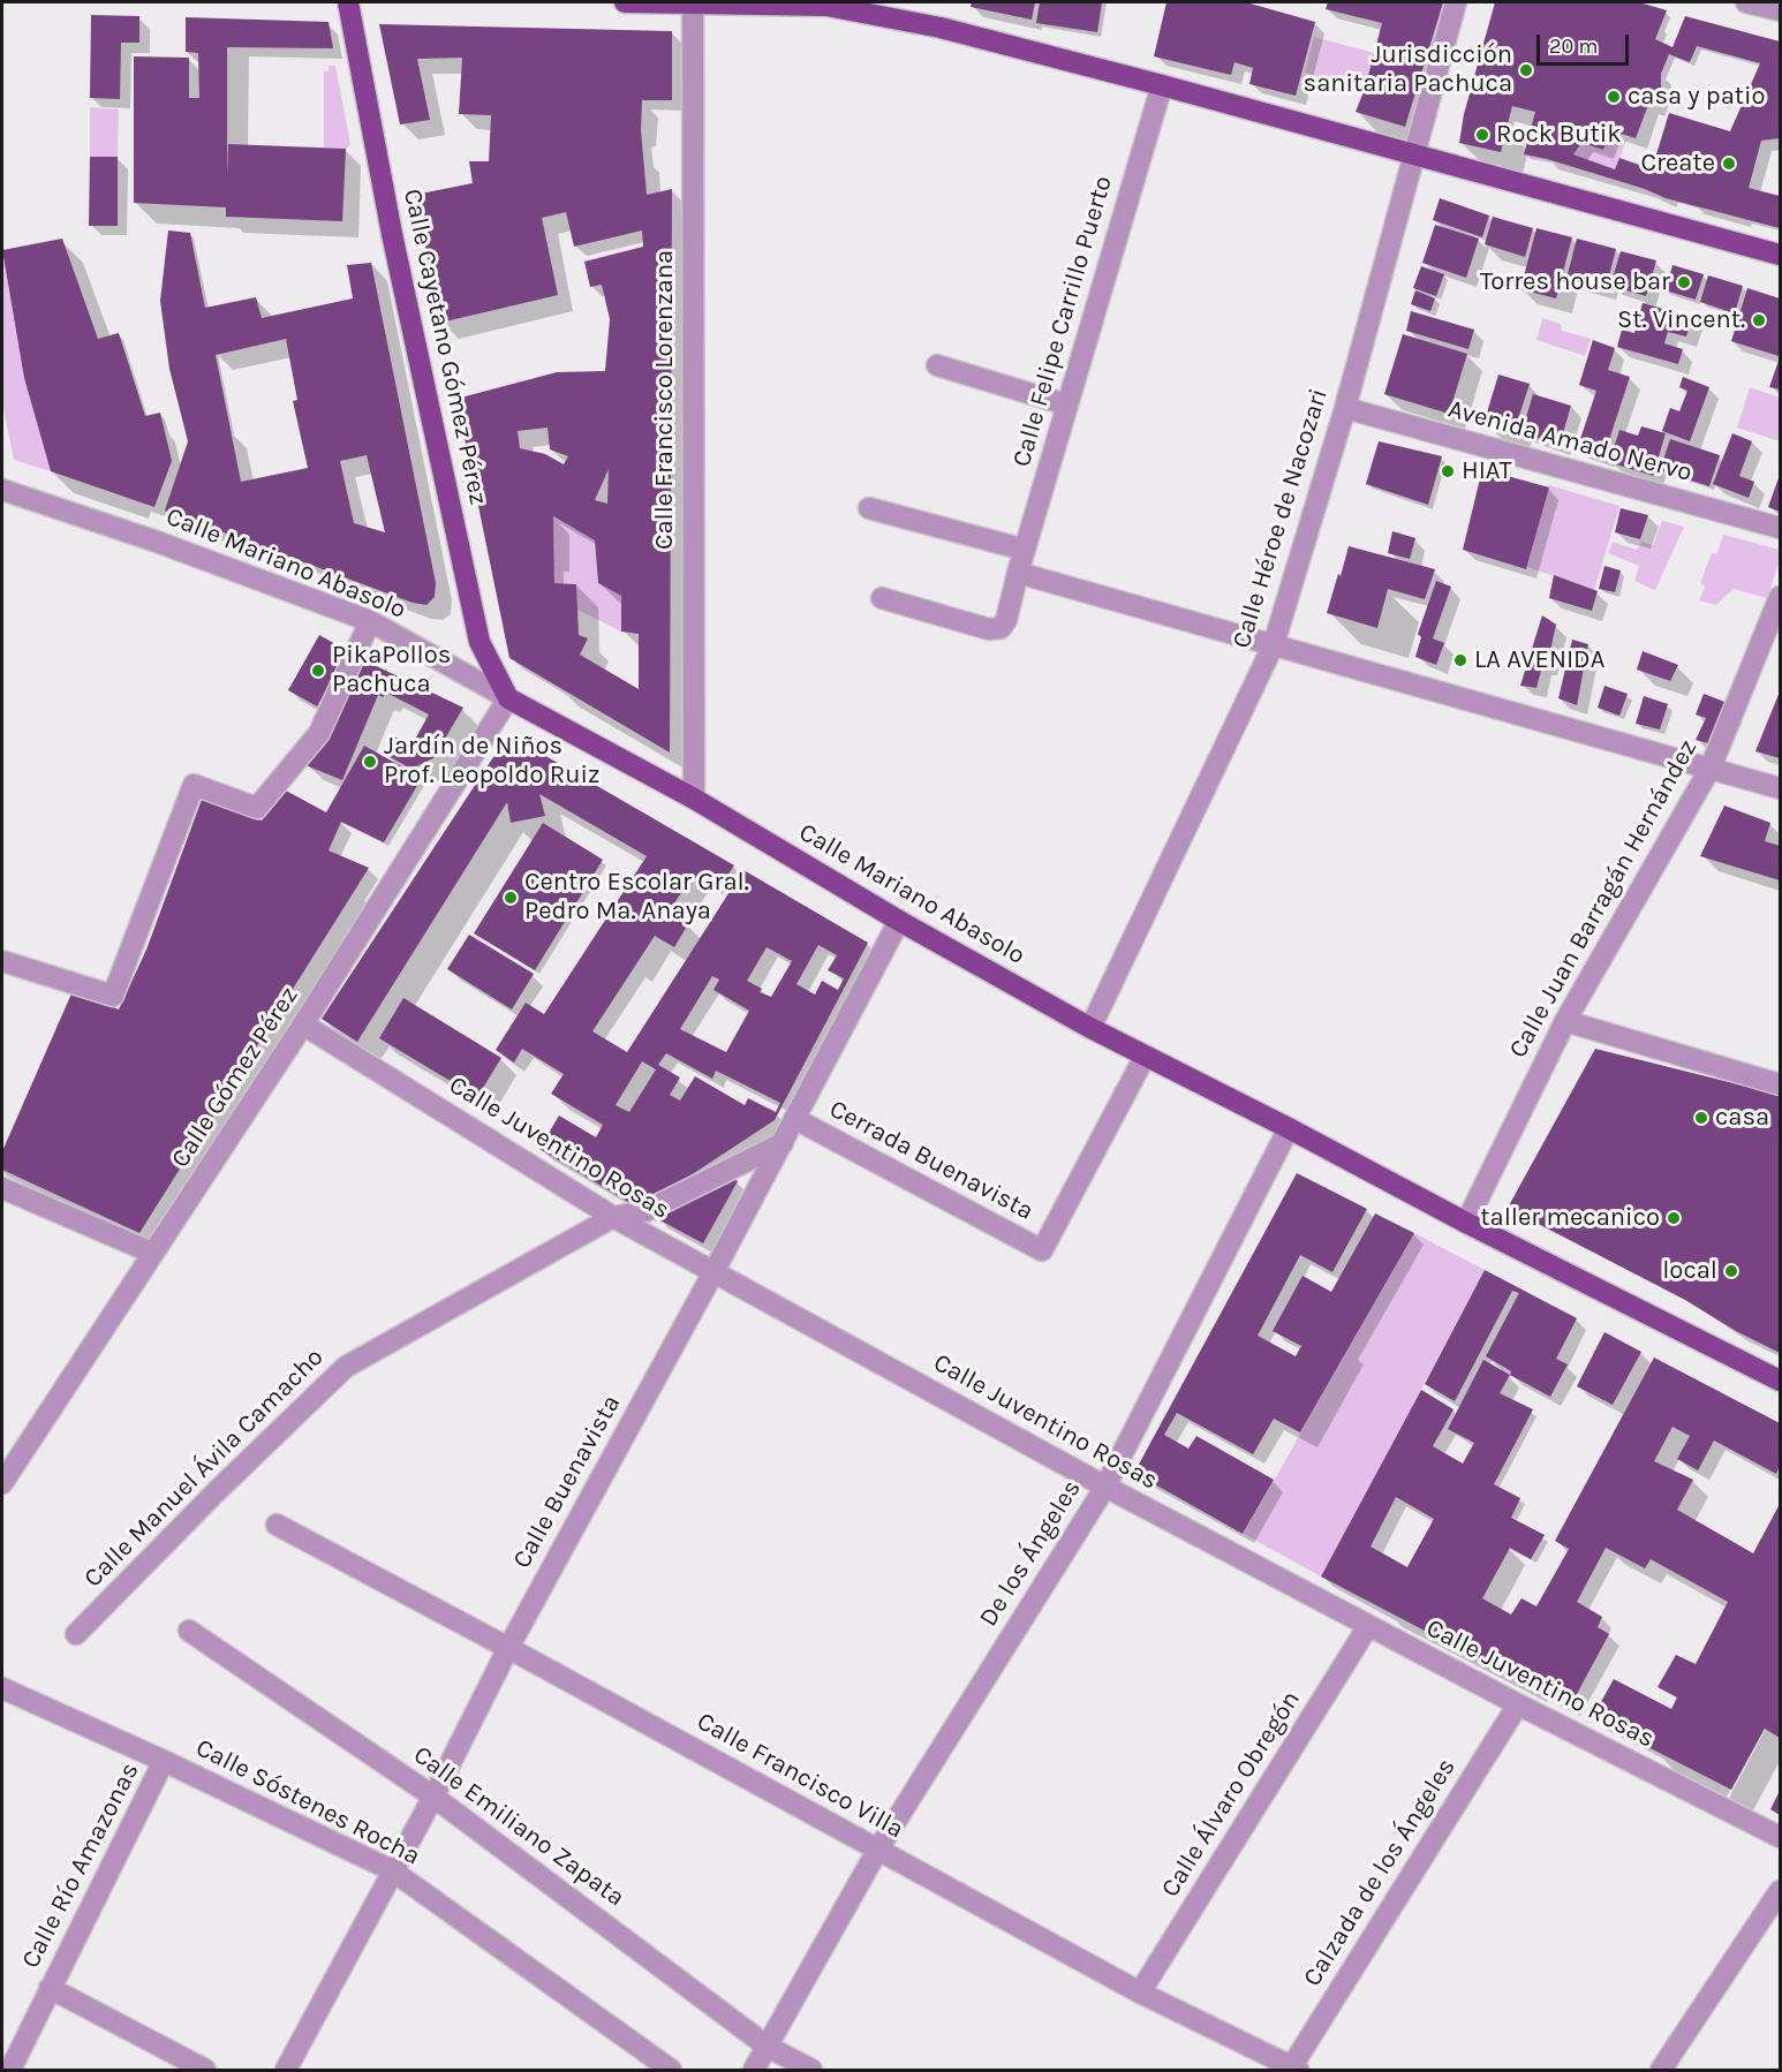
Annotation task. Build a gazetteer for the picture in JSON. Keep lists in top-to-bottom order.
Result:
{
  "streets": {
    "main road": ["Calle Cayetano Gómez Pérez", "Calle Mariano Abasolo"],
    "street": [
      "Calle Felipe Carrillo Puerto",
      "Calle Francisco Lorenzana",
      "Avenida Amado Nervo",
      "Calle Héroe de Nacozari",
      "Calle Juan Barragán Hernández",
      "Calle Gómez Pérez",
      "Calle Juventino Rosas",
      "Cerrada Buenavista",
      "Calle Manuel Ávila Camacho",
      "Calle Buenavista",
      "De los Ángeles",
      "Calle Francisco Villa",
      "Calle Álvaro Obregón",
      "Calle Sóstenes Rocha",
      "Calle Emiliano Zapata",
      "Calle Río Amazonas",
      "Calzada de los Ángeles"
    ]
  },
  "crossings": [
    ["Calle Cayetano Gómez Pérez", "Calle Mariano Abasolo"],
    ["Calle Cayetano Gómez Pérez", "Calle Gómez Pérez"],
    ["Calle Francisco Lorenzana", "Calle Mariano Abasolo"],
    ["Avenida Amado Nervo", "Calle Héroe de Nacozari"],
    ["Calle Héroe de Nacozari", "Calle Mariano Abasolo"],
    ["Calle Mariano Abasolo", "Calle Juan Barragán Hernández"],
    ["Calle Mariano Abasolo", "Calle Gómez Pérez"],
    ["Calle Mariano Abasolo", "Cerrada Buenavista"],
    ["Calle Mariano Abasolo", "Calle Buenavista"],
    ["Calle Mariano Abasolo", "De los Ángeles"],
    ["Calle Gómez Pérez", "Calle Juventino Rosas"],
    ["Calle Juventino Rosas", "Calle Manuel Ávila Camacho"],
    ["Calle Juventino Rosas", "Calle Buenavista"],
    ["Calle Juventino Rosas", "De los Ángeles"],
    ["Calle Juventino Rosas", "Calle Álvaro Obregón"],
    ["Calle Juventino Rosas", "Calzada de los Ángeles"],
    ["Cerrada Buenavista", "Calle Buenavista"],
    ["Calle Manuel Ávila Camacho", "Calle Buenavista"],
    ["Calle Buenavista", "Calle Francisco Villa"],
    ["Calle Buenavista", "Calle Sóstenes Rocha"],
    ["Calle Buenavista", "Calle Emiliano Zapata"],
    ["De los Ángeles", "Calle Francisco Villa"],
    ["De los Ángeles", "Calle Emiliano Zapata"],
    ["Calle Francisco Villa", "Calle Álvaro Obregón"],
    ["Calle Francisco Villa", "Calzada de los Ángeles"],
    ["Calle Sóstenes Rocha", "Calle Río Amazonas"]
  ],
  "places": [
    "Jurisdicción sanitaria Pachuca",
    "casa y patio",
    "Rock Butik",
    "Create",
    "Torres house bar",
    "St. Vincent.",
    "HIAT",
    "LA AVENIDA",
    "PikaPollos Pachuca",
    "Jardín de Niños Prof. Leopoldo Ruiz",
    "Centro Escolar Gral. Pedro Ma. Anaya",
    "casa",
    "taller mecanico",
    "local"
  ],
  "scale_bar": "20 m"
}
